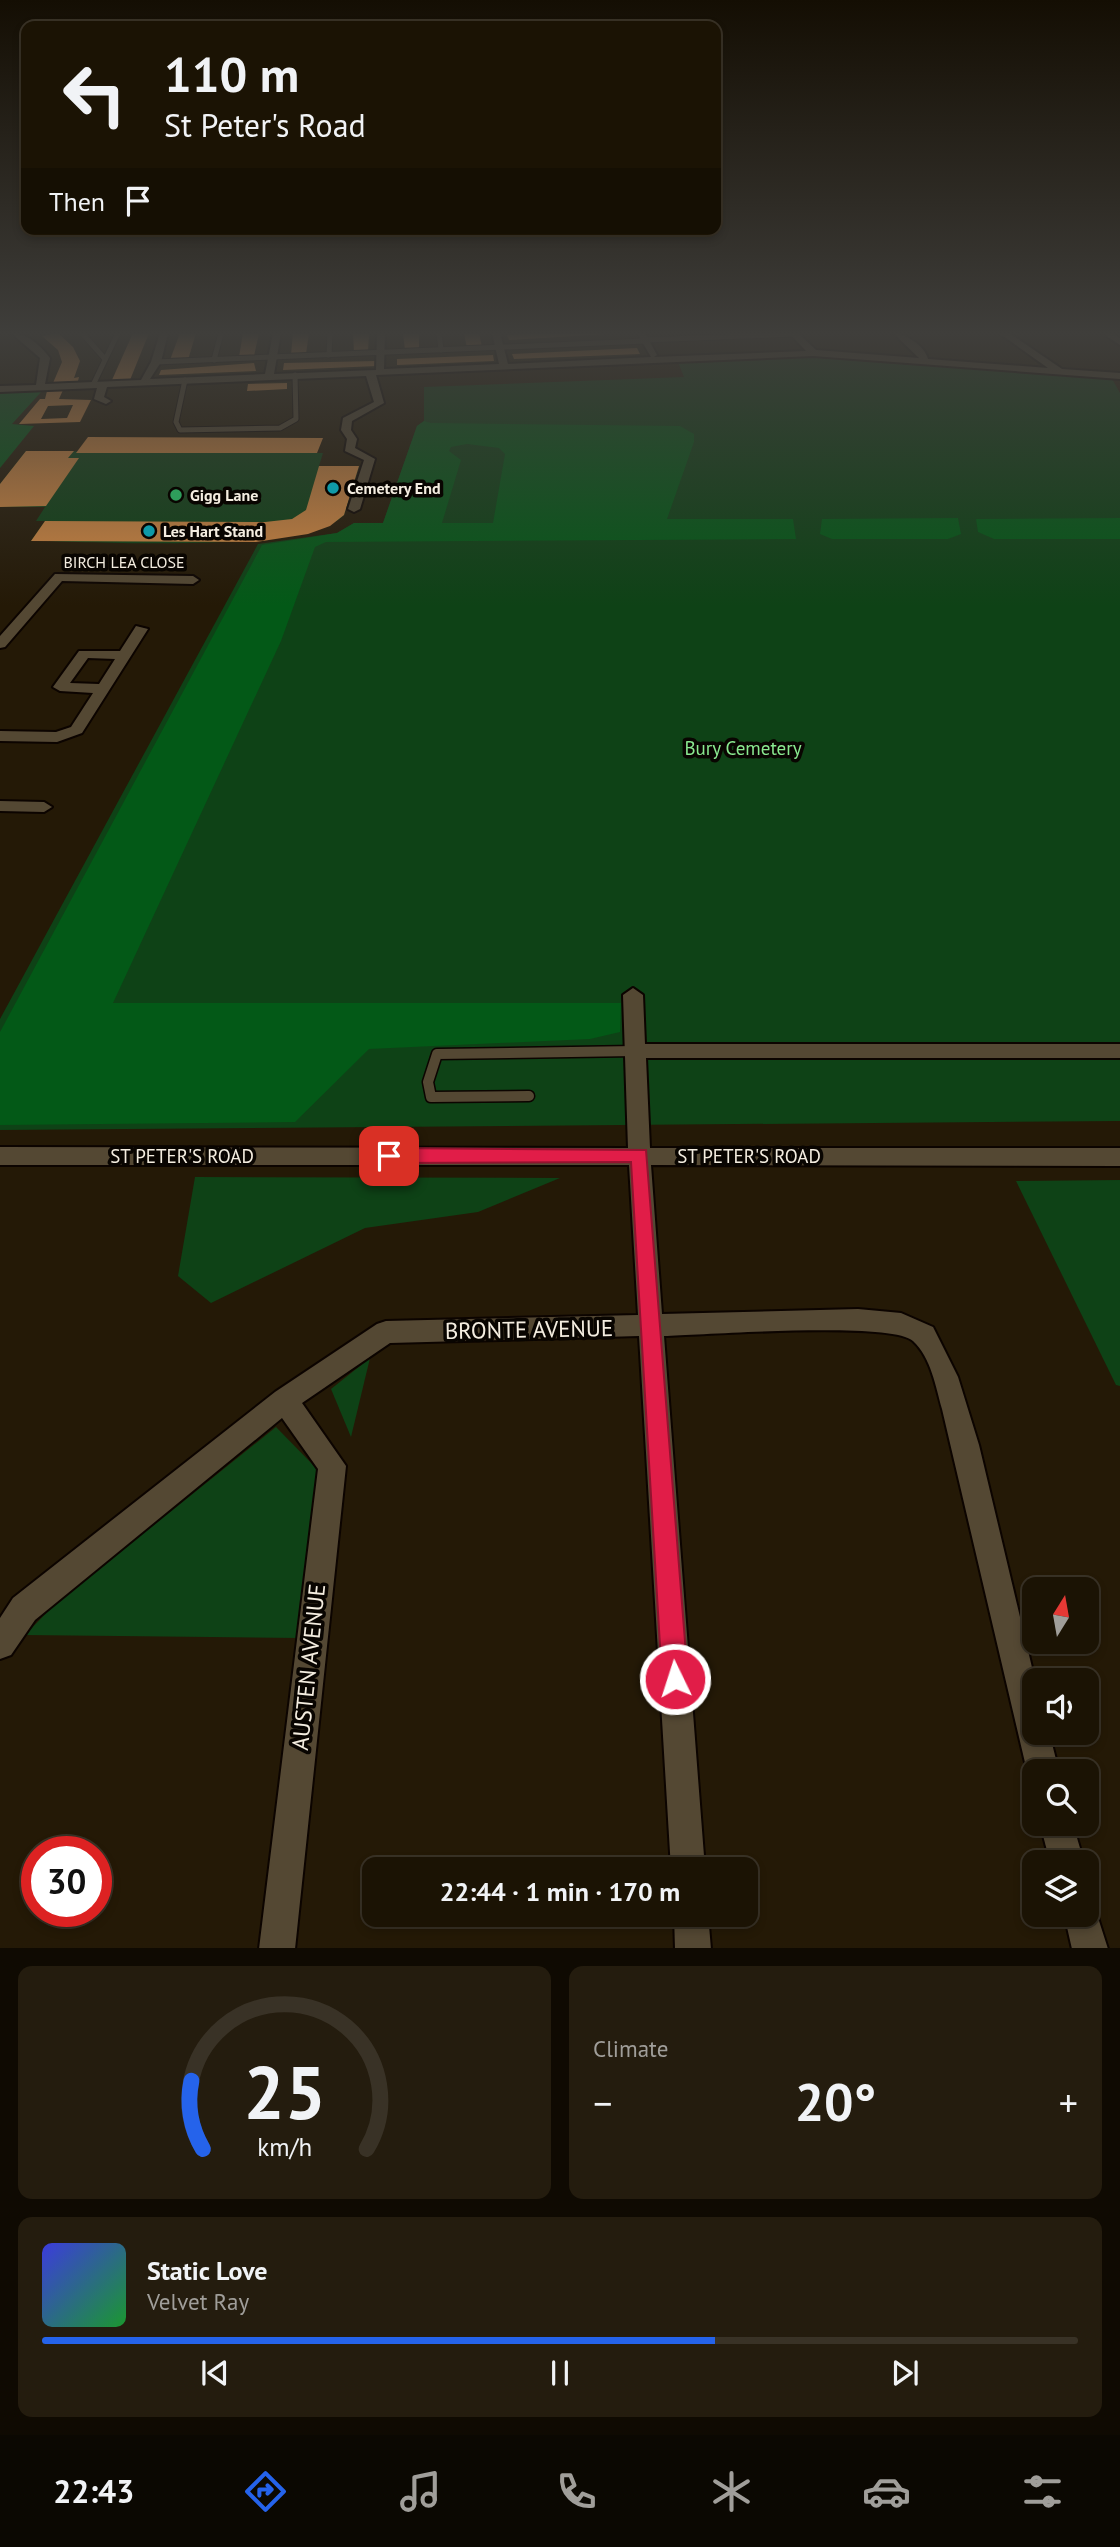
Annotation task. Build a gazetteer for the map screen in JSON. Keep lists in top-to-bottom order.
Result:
{
  "streets": {
    "street": [
      "BIRCH LEA CLOSE",
      "ST PETER'S ROAD",
      "BRONTE AVENUE",
      "AUSTEN AVENUE"
    ]
  },
  "crossings": [
    ["BRONTE AVENUE", "AUSTEN AVENUE"]
  ],
  "parks": ["Bury Cemetery"],
  "places": ["Cemetery End", "Gigg Lane", "Les Hart Stand"],
  "north": "top",
  "page": {
    "turn": ["110 m", "St Peter's Road"],
    "then": "Then",
    "limit": "30",
    "trip": "22:44 · 1 min · 170 m",
    "tile": "Climate",
    "heat": ["−", "20°", "+"],
    "song": ["Static Love", "Velvet Ray"],
    "tabs": "22:43",
    "gauge": ["25", "km/h"]
  }
}
